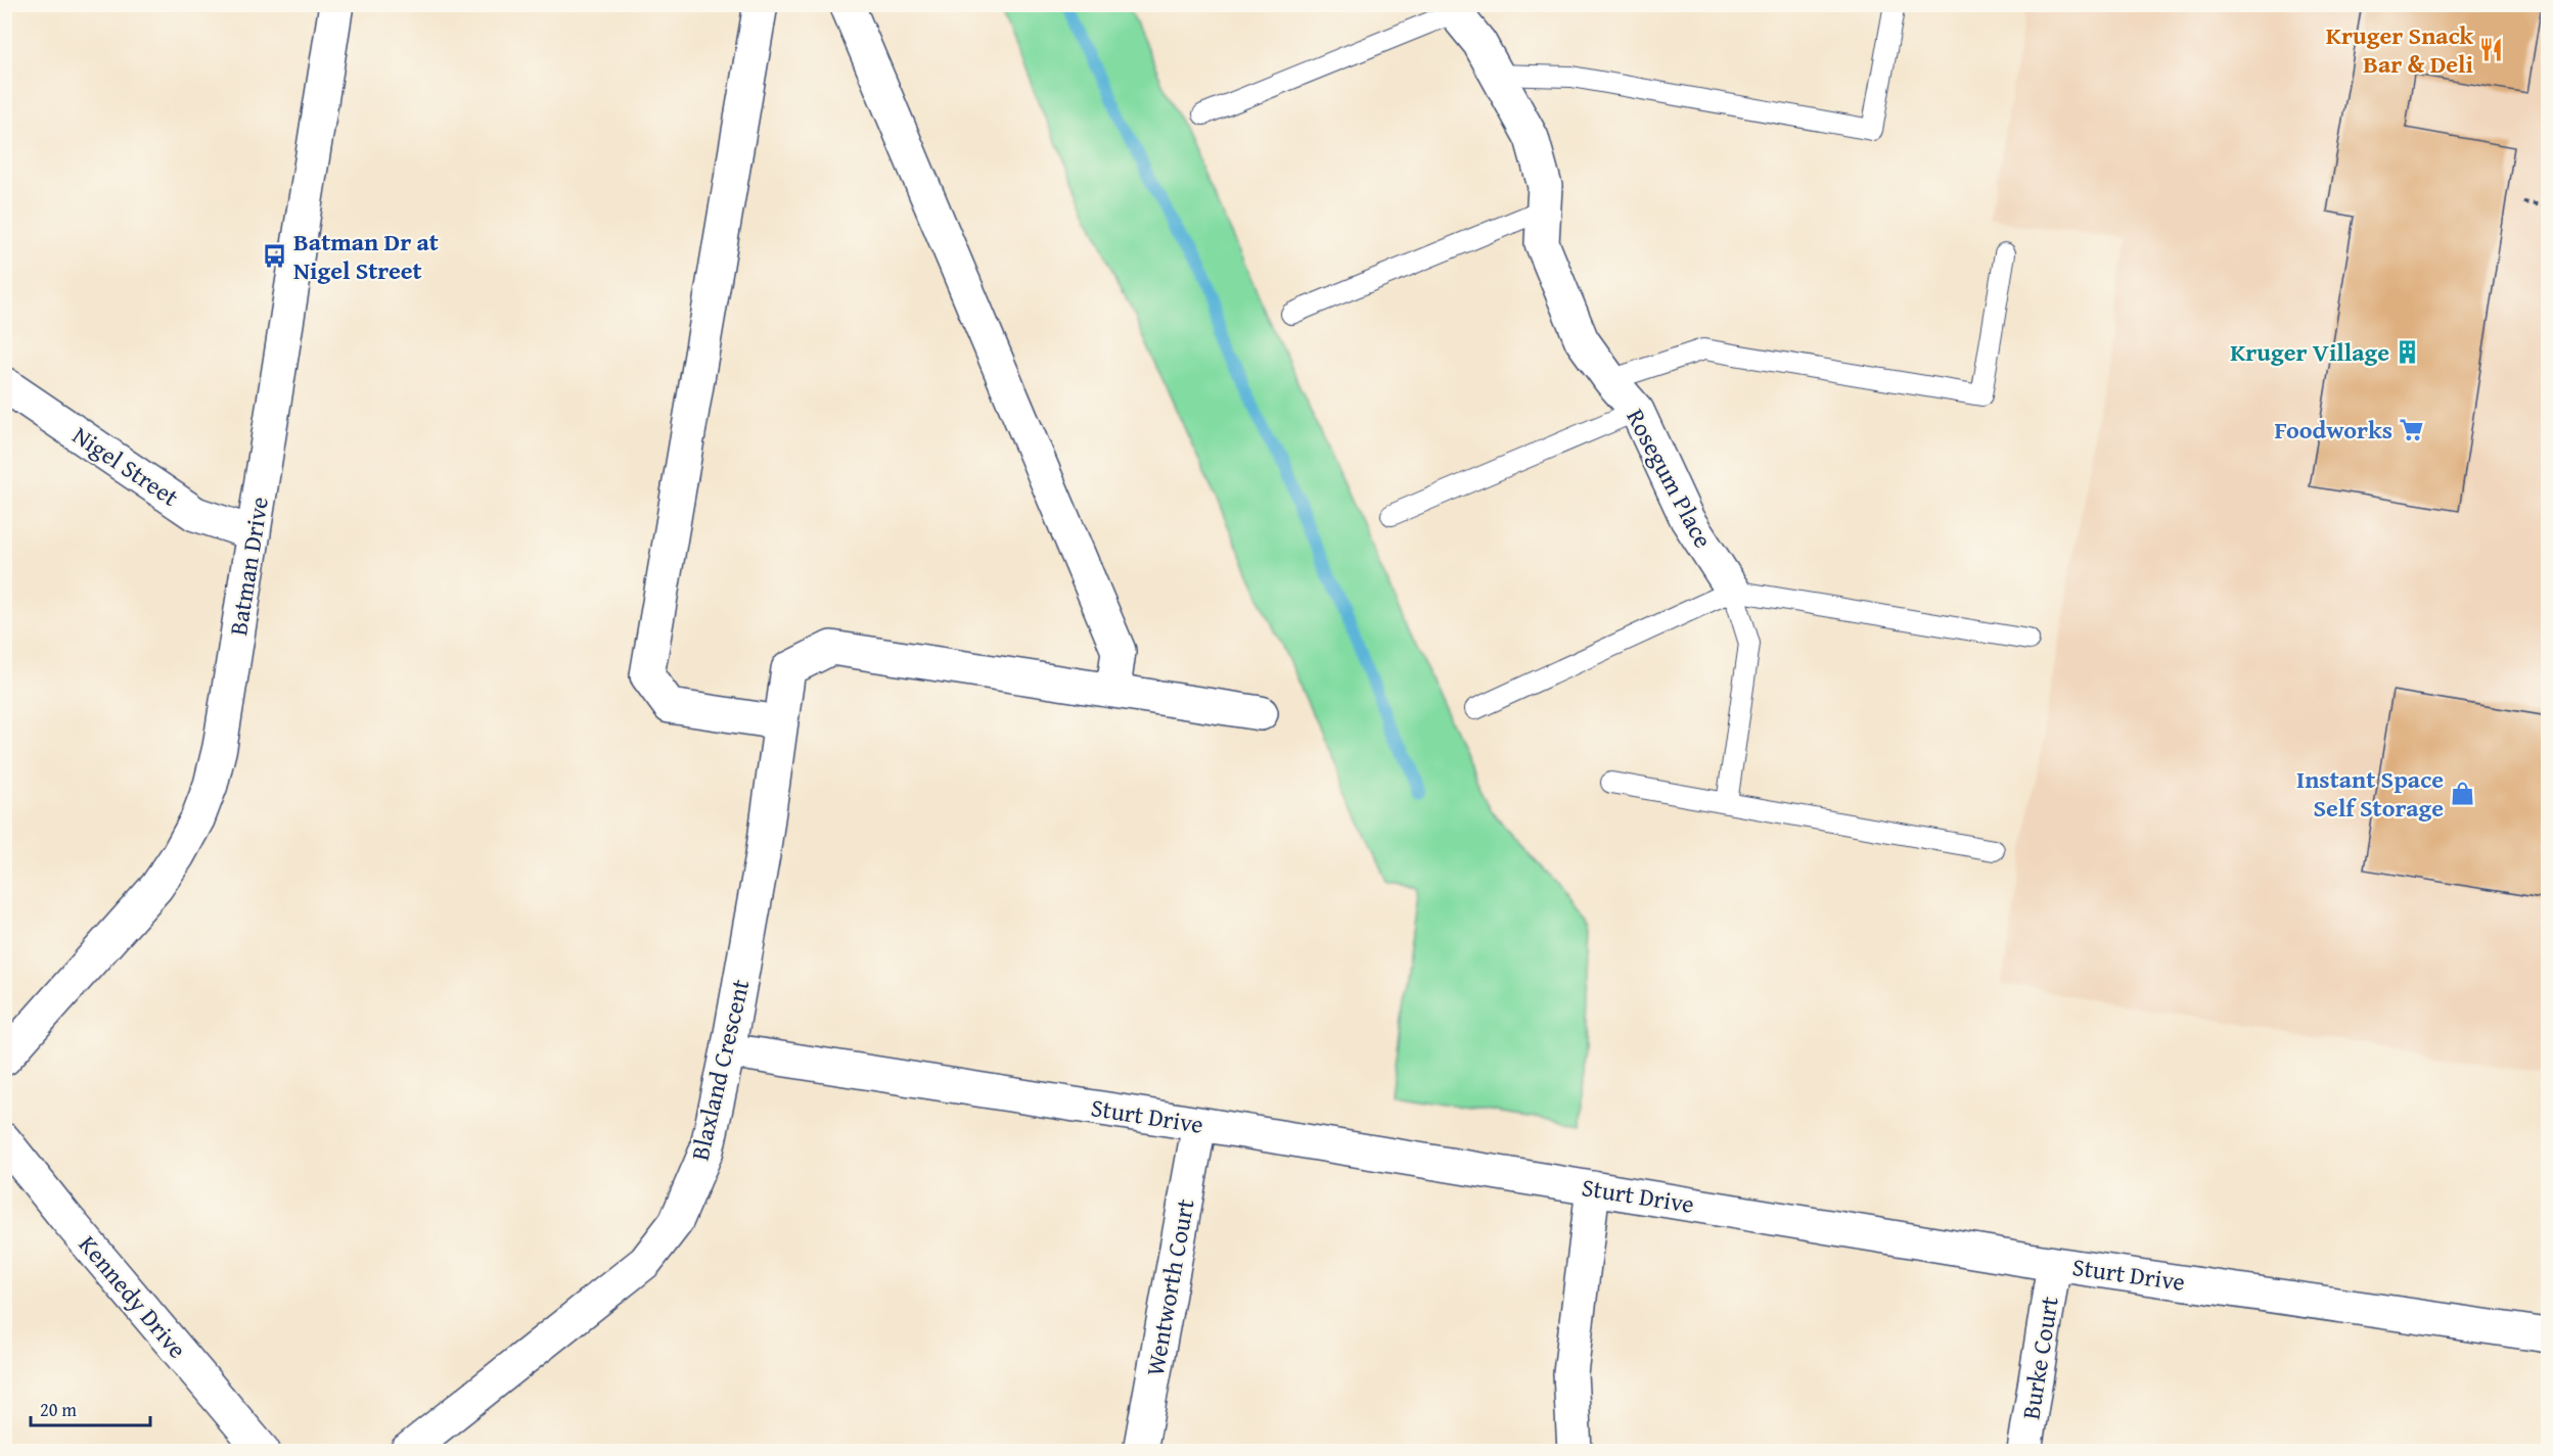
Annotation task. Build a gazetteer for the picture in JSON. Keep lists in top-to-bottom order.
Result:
{
  "streets": {
    "street": [
      "Nigel Street",
      "Rosegum Place",
      "Batman Drive",
      "Blaxland Crescent",
      "Sturt Drive",
      "Wentworth Court",
      "Kennedy Drive",
      "Burke Court"
    ]
  },
  "crossings": [
    ["Nigel Street", "Batman Drive"],
    ["Blaxland Crescent", "Sturt Drive"],
    ["Sturt Drive", "Wentworth Court"],
    ["Sturt Drive", "Burke Court"]
  ],
  "places": {
    "restaurant": ["Kruger Snack Bar & Deli"],
    "bus stop": ["Batman Dr at Nigel Street"],
    "building": ["Kruger Village"],
    "supermarket": ["Foodworks"],
    "shop": ["Instant Space Self Storage"]
  },
  "scale_bar": "20 m"
}
